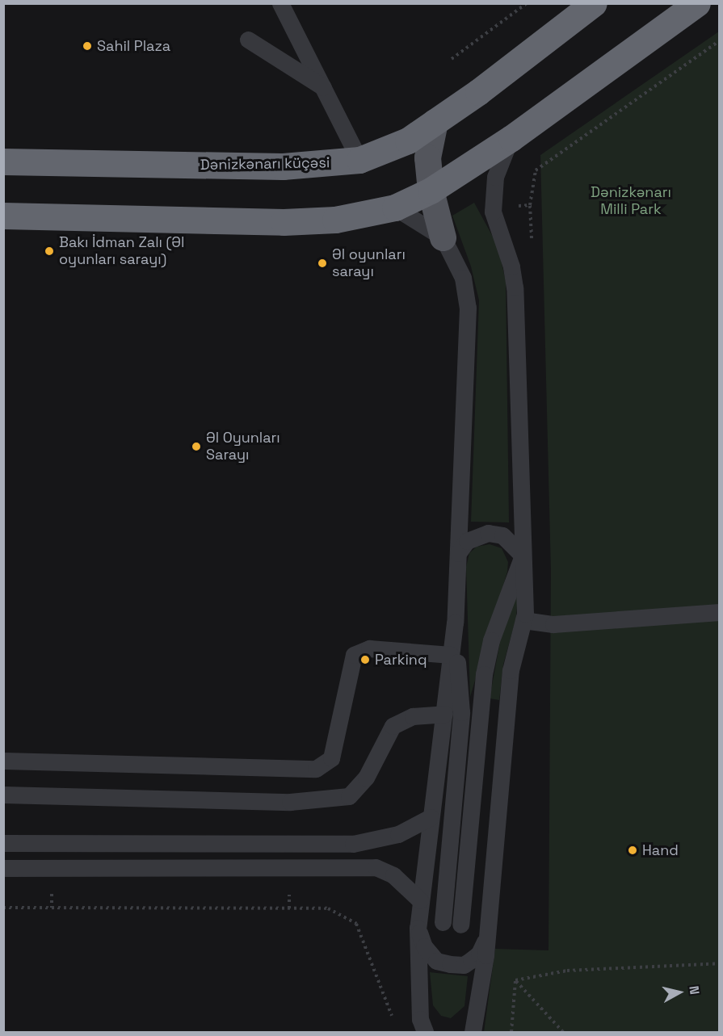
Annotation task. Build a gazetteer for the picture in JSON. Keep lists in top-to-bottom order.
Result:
{
  "streets": {
    "highway": ["Dənizkənarı küçəsi"]
  },
  "parks": ["Dənizkənarı Milli Park"],
  "places": [
    "Sahil Plaza",
    "Bakı İdman Zalı (Əl oyunları sarayı)",
    "Əl oyunları sarayı",
    "Əl Oyunları Sarayı",
    "Parkinq",
    "Hand"
  ],
  "north": "right"
}
